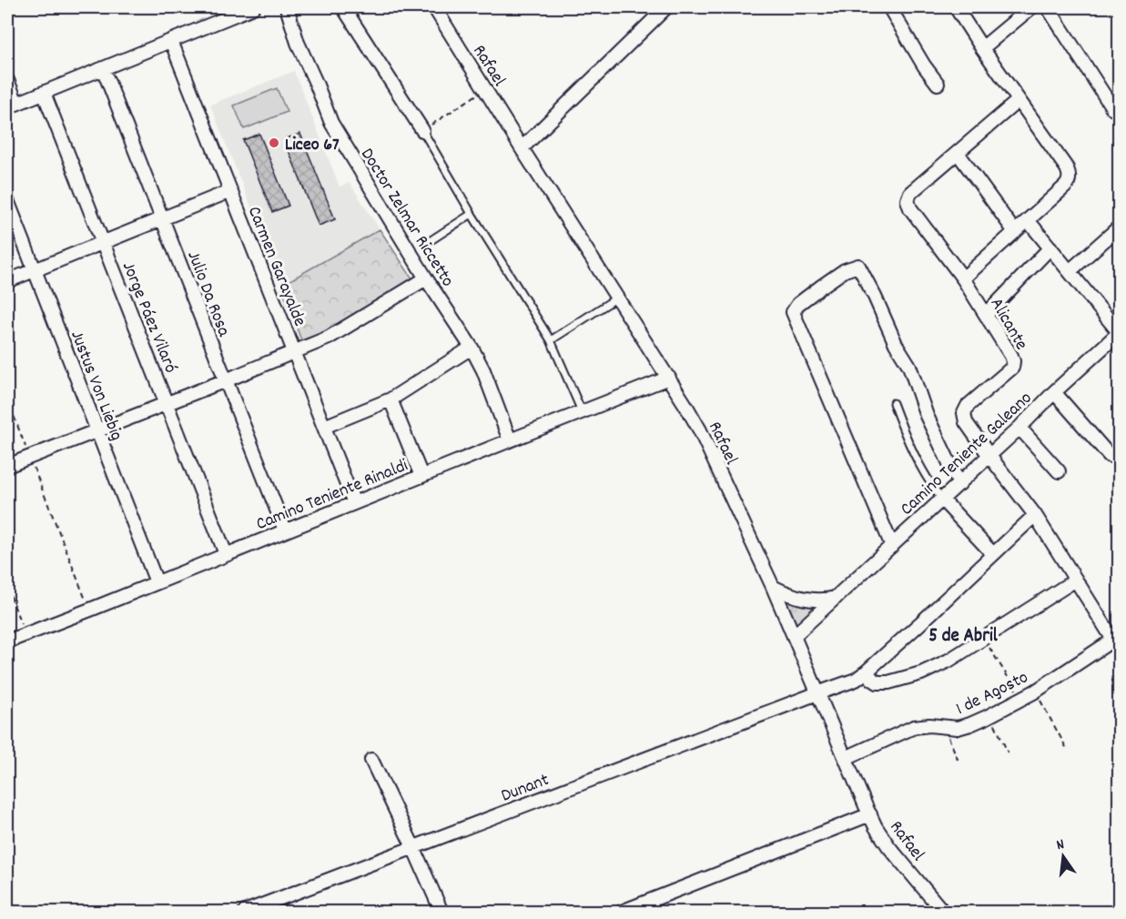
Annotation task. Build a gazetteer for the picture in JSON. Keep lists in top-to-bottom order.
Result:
{
  "streets": {
    "street": [
      "Rafael",
      "Doctor Zelmar Riccetto",
      "Carmen Garayalde",
      "Julio Da Rosa",
      "Jorge Páez Vilaró",
      "Alicante",
      "Justus Von Liebig",
      "Camino Teniente Galeano",
      "Camino Teniente Rinaldi",
      "1 de Agosto",
      "Dunant"
    ]
  },
  "crossings": [
    ["Rafael", "Camino Teniente Galeano"],
    ["Rafael", "Camino Teniente Rinaldi"],
    ["Rafael", "1 de Agosto"],
    ["Rafael", "Dunant"],
    ["Doctor Zelmar Riccetto", "Camino Teniente Rinaldi"],
    ["Carmen Garayalde", "Camino Teniente Rinaldi"],
    ["Julio Da Rosa", "Camino Teniente Rinaldi"],
    ["Jorge Páez Vilaró", "Camino Teniente Rinaldi"],
    ["Alicante", "Camino Teniente Galeano"],
    ["Justus Von Liebig", "Camino Teniente Rinaldi"]
  ],
  "districts": ["5 de Abril"],
  "places": ["Liceo 67"],
  "north": "top"
}
